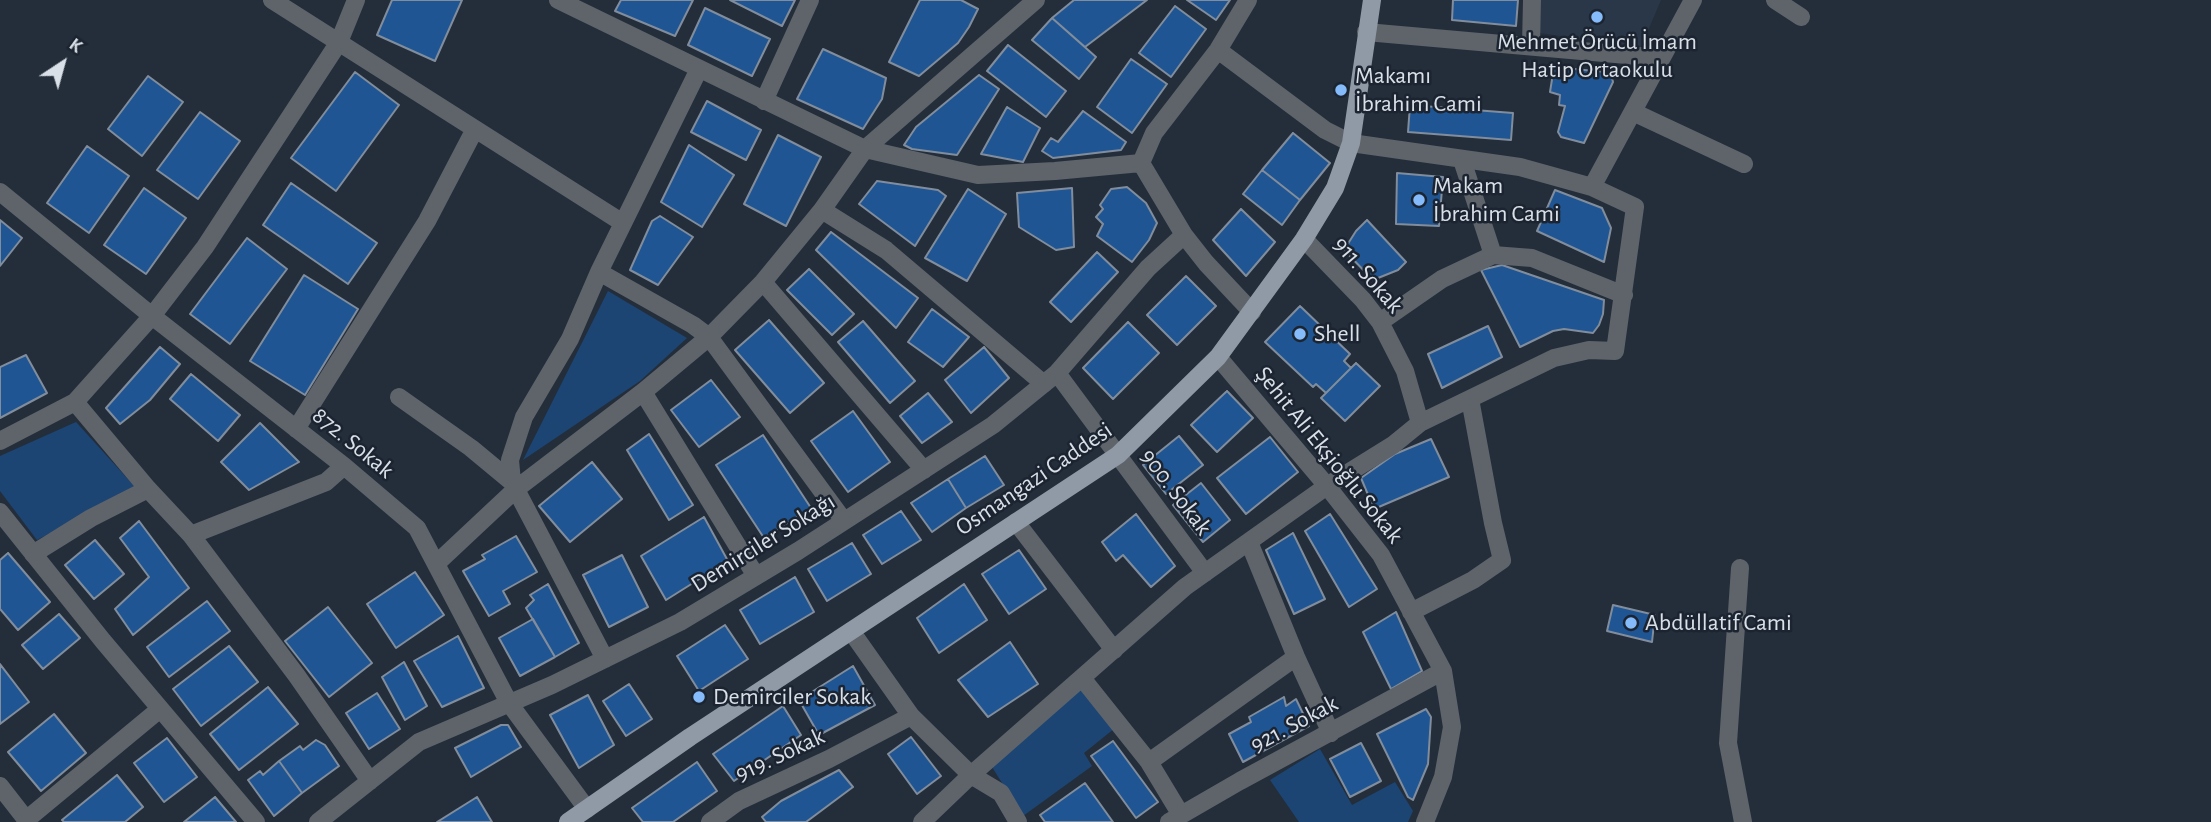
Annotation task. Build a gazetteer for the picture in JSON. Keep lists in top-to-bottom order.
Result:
{
  "streets": {
    "main road": ["Osmangazi Caddesi"],
    "street": [
      "911. Sokak",
      "872. Sokak",
      "Şehit Ali Ekşioğlu Sokak",
      "900. Sokak",
      "Demirciler Sokağı",
      "921. Sokak",
      "919. Sokak"
    ]
  },
  "crossings": [
    ["911. Sokak", "Osmangazi Caddesi"],
    ["872. Sokak", "Osmangazi Caddesi"],
    ["872. Sokak", "Demirciler Sokağı"],
    ["Şehit Ali Ekşioğlu Sokak", "Osmangazi Caddesi"],
    ["Şehit Ali Ekşioğlu Sokak", "921. Sokak"],
    ["Osmangazi Caddesi", "900. Sokak"],
    ["900. Sokak", "Demirciler Sokağı"]
  ],
  "places": [
    "Mehmet Örücü İmam Hatip Ortaokulu",
    "Makamı İbrahim Cami",
    "Makam İbrahim Cami",
    "Shell",
    "Abdüllatif Cami",
    "Demirciler Sokak"
  ],
  "north": "top right"
}
